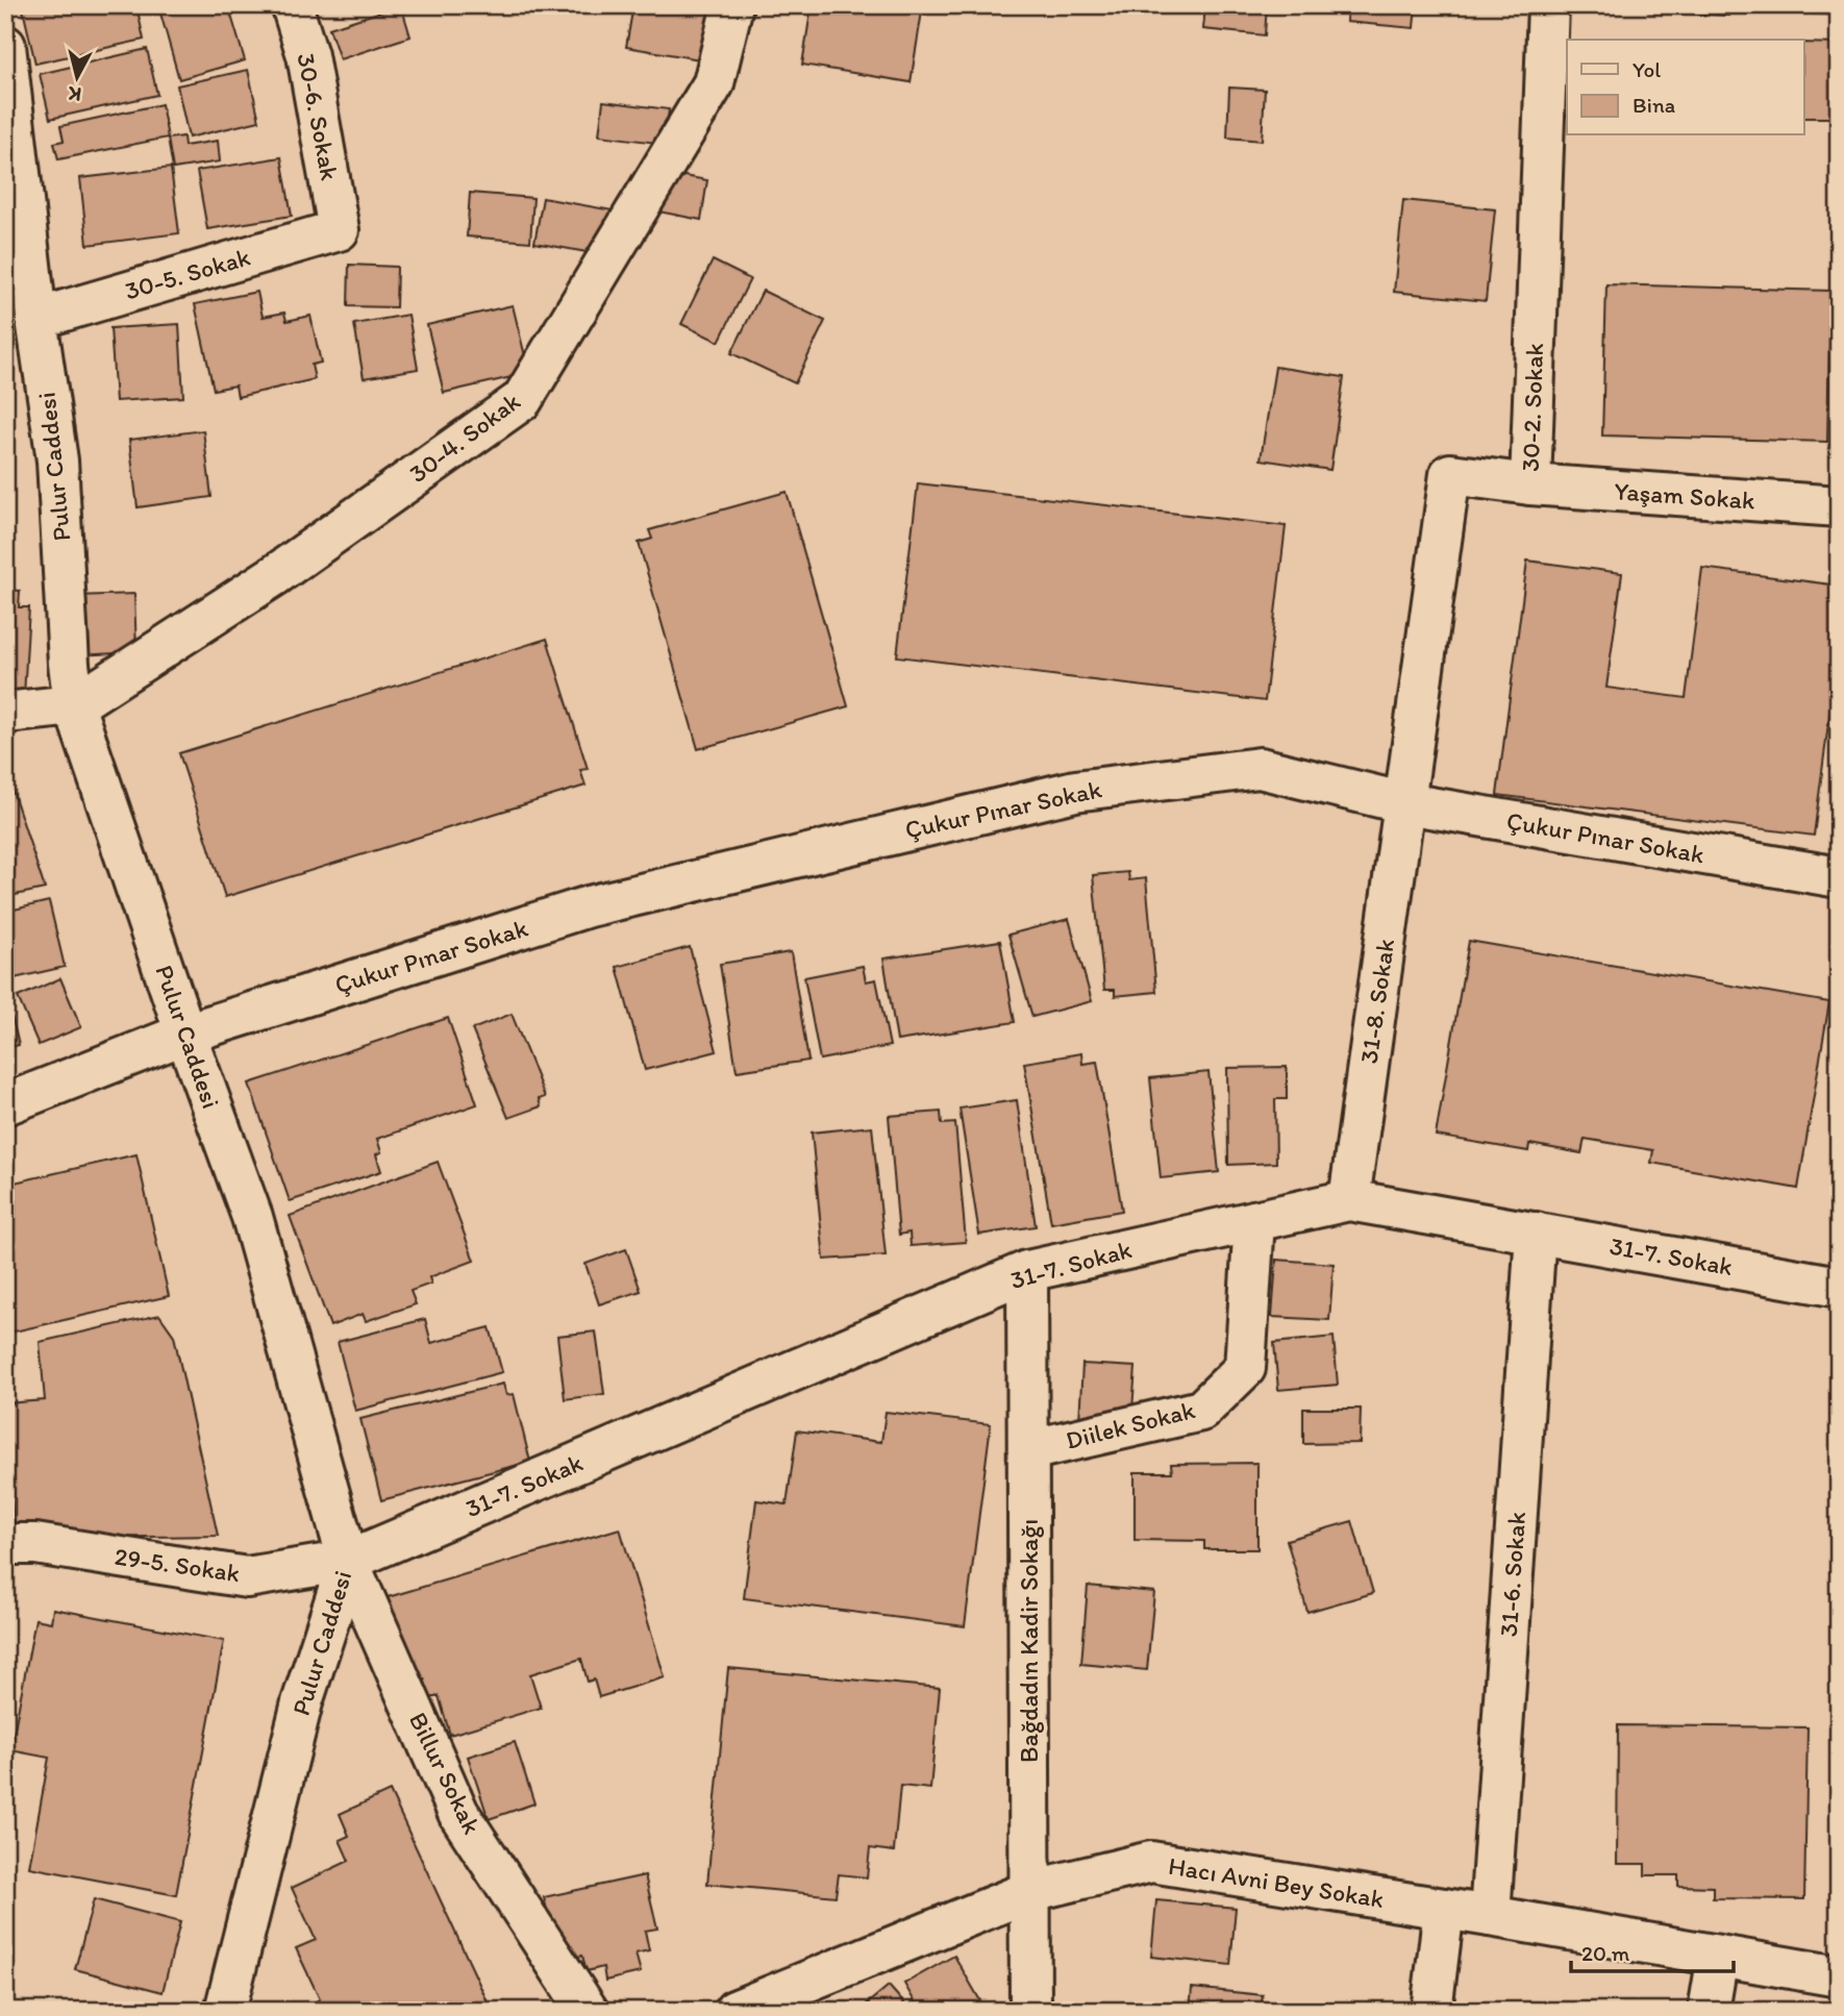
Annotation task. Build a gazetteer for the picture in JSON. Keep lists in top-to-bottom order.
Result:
{
  "streets": {
    "street": [
      "30-6. Sokak",
      "30-5. Sokak",
      "30-2. Sokak",
      "30-4. Sokak",
      "Pulur Caddesi",
      "Yaşam Sokak",
      "Çukur Pınar Sokak",
      "31-8. Sokak",
      "31-7. Sokak",
      "Diilek Sokak",
      "29-5. Sokak",
      "31-6. Sokak",
      "Bağdadın Kadir Sokağı",
      "Billur Sokak",
      "Hacı Avni Bey Sokak"
    ]
  },
  "crossings": [
    ["30-6. Sokak", "30-5. Sokak"],
    ["30-5. Sokak", "Pulur Caddesi"],
    ["30-2. Sokak", "Yaşam Sokak"],
    ["30-2. Sokak", "Çukur Pınar Sokak"],
    ["30-2. Sokak", "31-8. Sokak"],
    ["30-4. Sokak", "Pulur Caddesi"],
    ["Pulur Caddesi", "Çukur Pınar Sokak"],
    ["Pulur Caddesi", "31-7. Sokak"],
    ["Pulur Caddesi", "29-5. Sokak"],
    ["Pulur Caddesi", "Billur Sokak"],
    ["Çukur Pınar Sokak", "31-8. Sokak"],
    ["31-8. Sokak", "31-7. Sokak"],
    ["31-7. Sokak", "Diilek Sokak"],
    ["31-7. Sokak", "29-5. Sokak"],
    ["31-7. Sokak", "31-6. Sokak"],
    ["31-7. Sokak", "Bağdadın Kadir Sokağı"],
    ["31-7. Sokak", "Billur Sokak"],
    ["Diilek Sokak", "Bağdadın Kadir Sokağı"],
    ["29-5. Sokak", "Billur Sokak"],
    ["31-6. Sokak", "Hacı Avni Bey Sokak"],
    ["Bağdadın Kadir Sokağı", "Hacı Avni Bey Sokak"]
  ],
  "legend": ["Yol", "Bina"],
  "scale_bar": "20 m",
  "north": "bottom"
}
